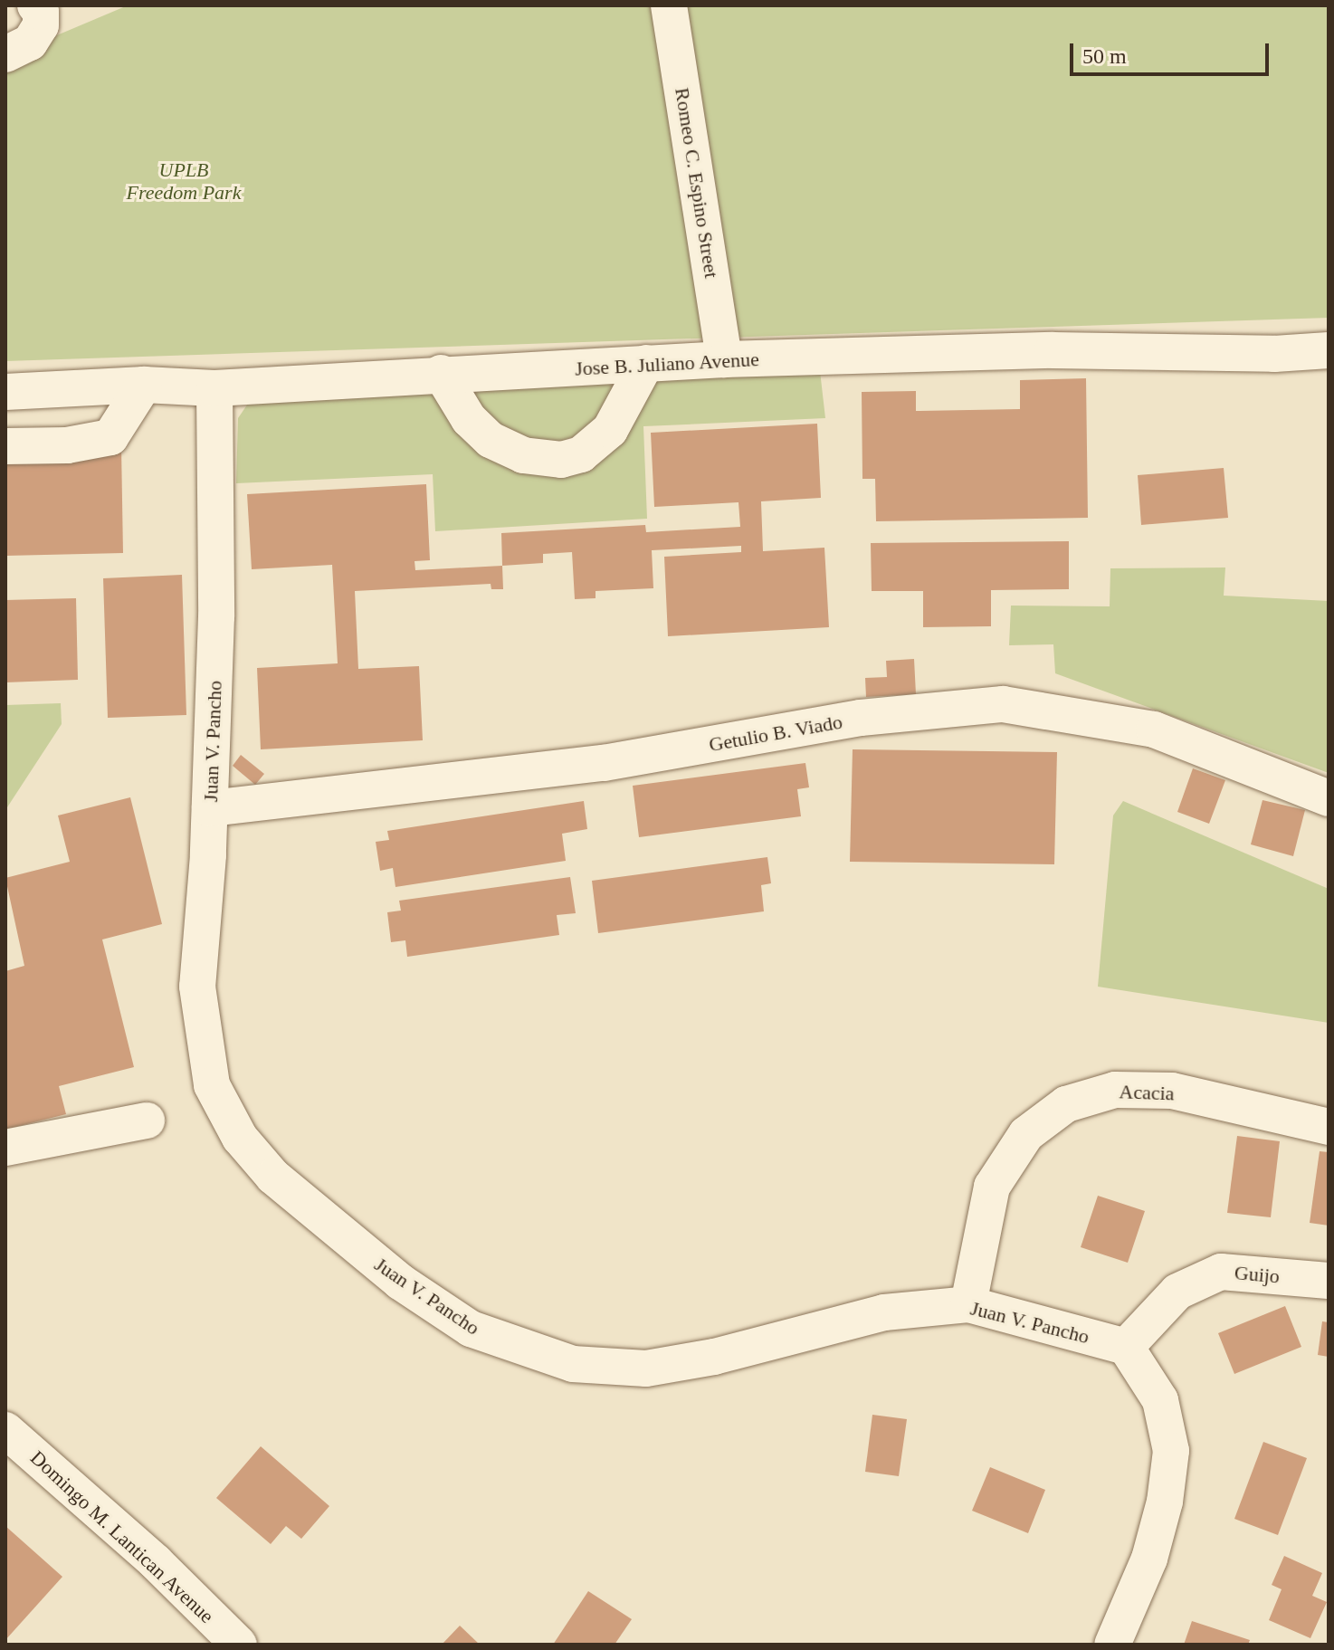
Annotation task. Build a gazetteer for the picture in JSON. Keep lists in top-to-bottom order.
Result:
{
  "streets": {
    "street": [
      "Romeo C. Espino Street",
      "Jose B. Juliano Avenue",
      "Getulio B. Viado",
      "Juan V. Pancho",
      "Acacia",
      "Guijo",
      "Domingo M. Lantican Avenue"
    ]
  },
  "crossings": [
    ["Romeo C. Espino Street", "Jose B. Juliano Avenue"],
    ["Jose B. Juliano Avenue", "Juan V. Pancho"],
    ["Getulio B. Viado", "Juan V. Pancho"],
    ["Juan V. Pancho", "Acacia"],
    ["Juan V. Pancho", "Guijo"]
  ],
  "parks": ["UPLB Freedom Park"],
  "scale_bar": "50 m"
}
